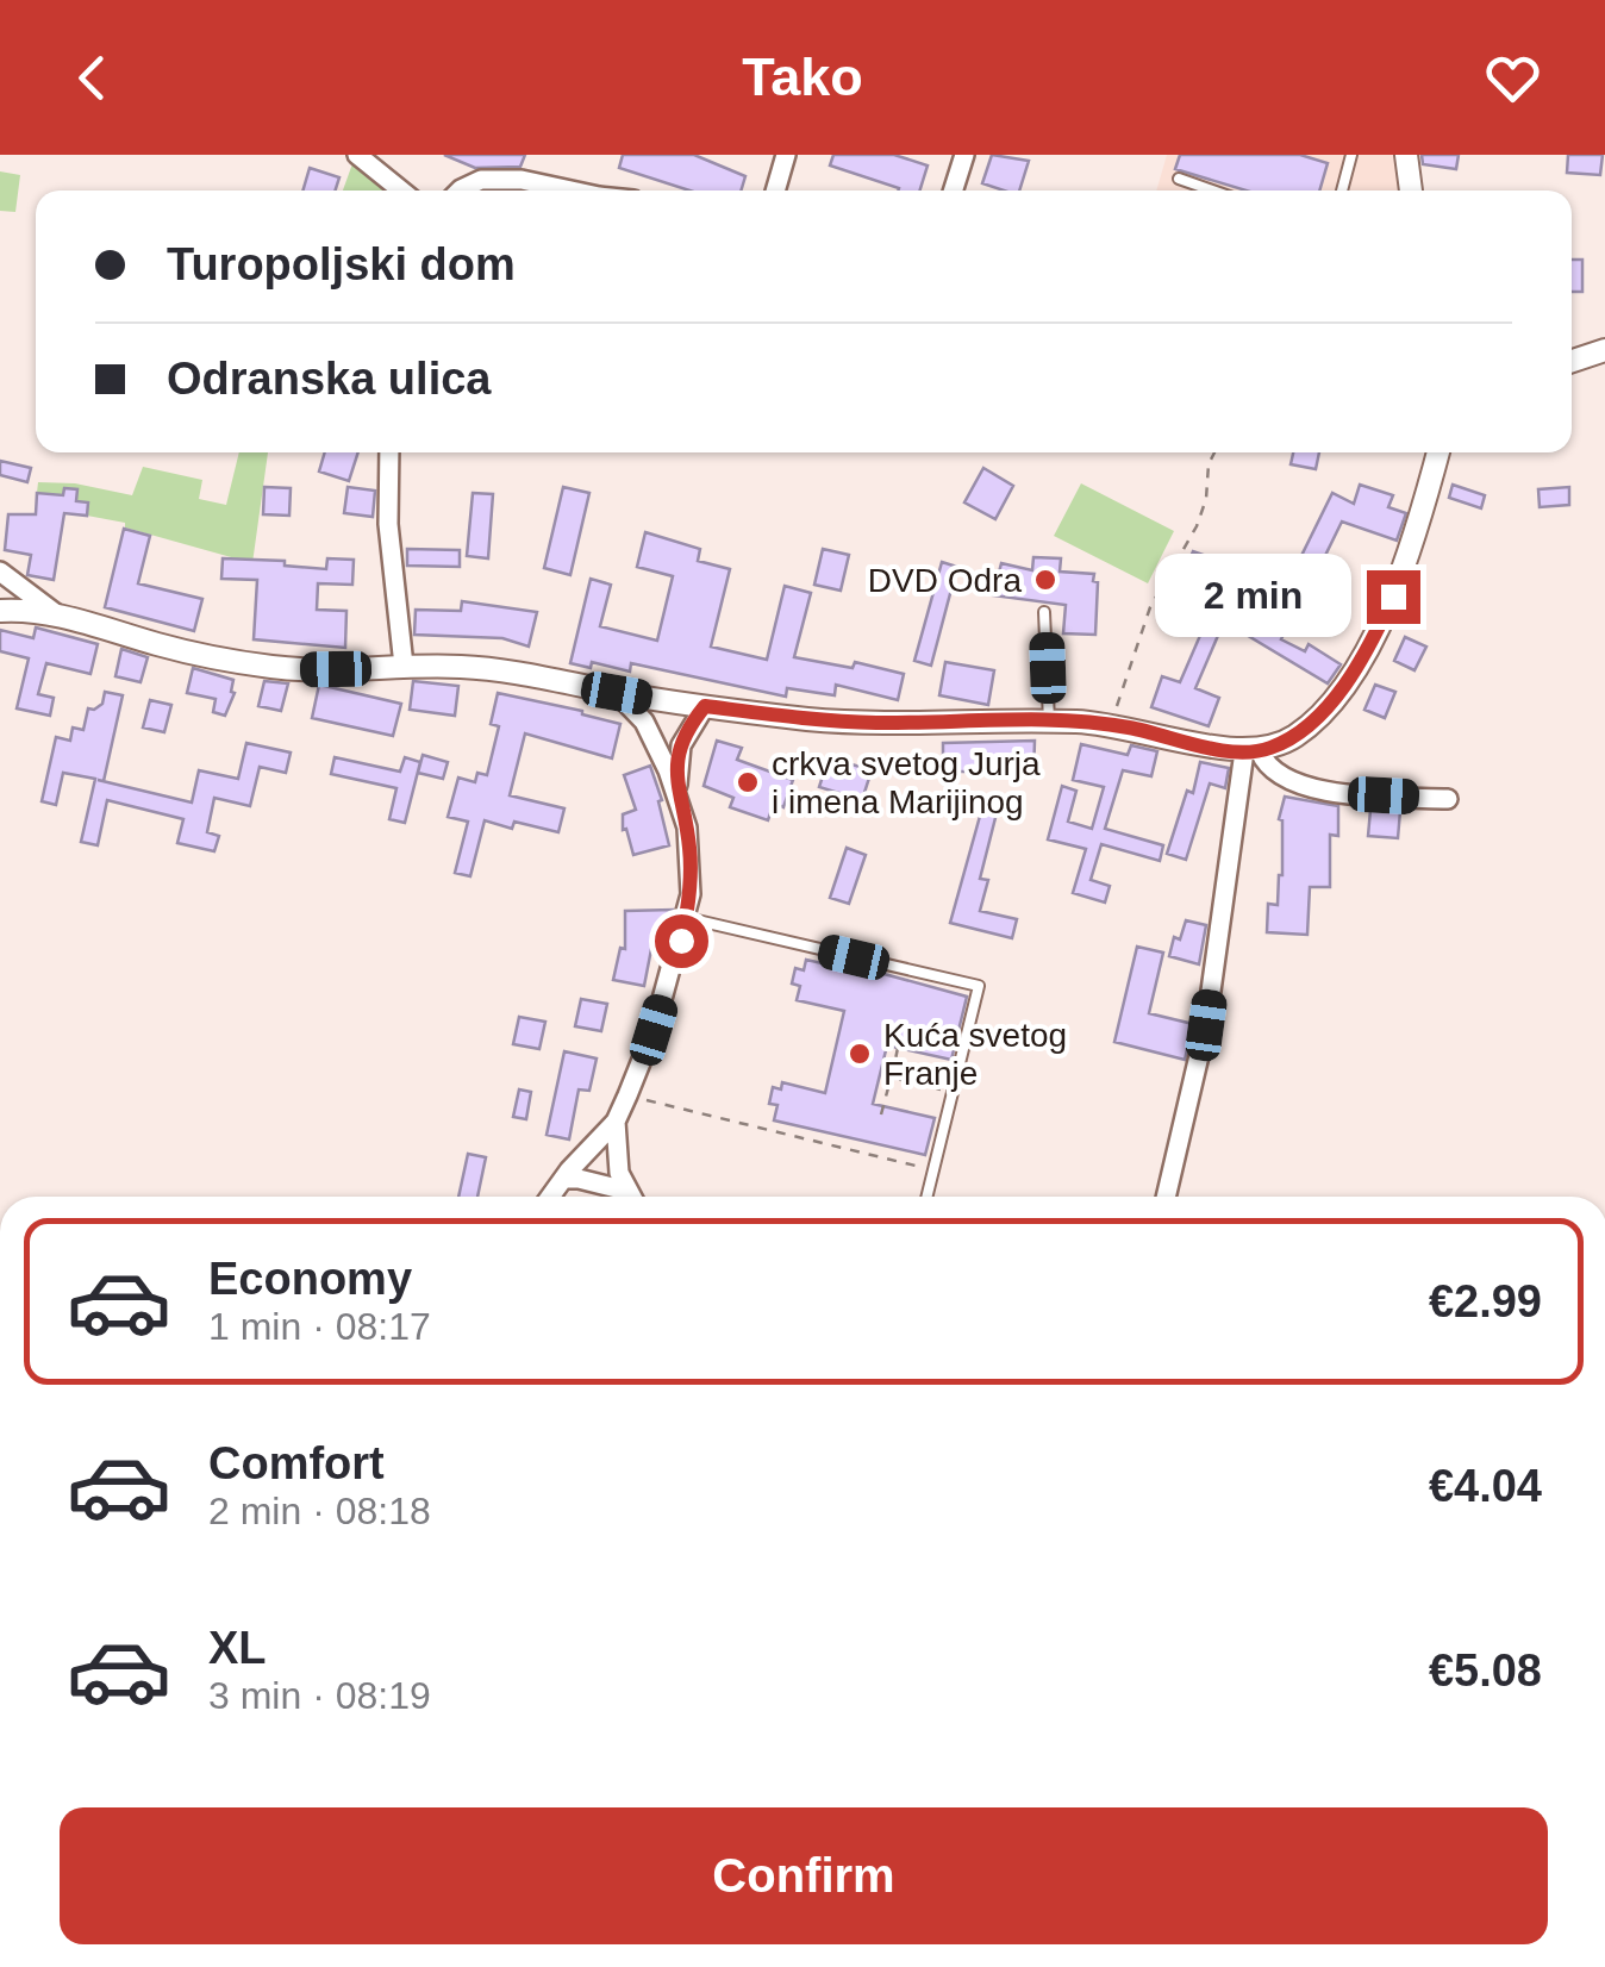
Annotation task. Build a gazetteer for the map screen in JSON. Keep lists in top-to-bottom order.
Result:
{
  "places": ["DVD Odra", "crkva svetog Jurja i imena Marijinog", "Kuća svetog Franje"],
  "page": {
    "header": "Tako",
    "banner": ["Turopoljski dom", "Odranska ulica"],
    "bubble": "2 min",
    "list": [
      {
        "name": "Economy",
        "note": "1 min · 08:17",
        "value": "€2.99"
      },
      {
        "name": "Comfort",
        "note": "2 min · 08:18",
        "value": "€4.04"
      },
      {
        "name": "XL",
        "note": "3 min · 08:19",
        "value": "€5.08"
      }
    ],
    "buttons": "Confirm"
  }
}
